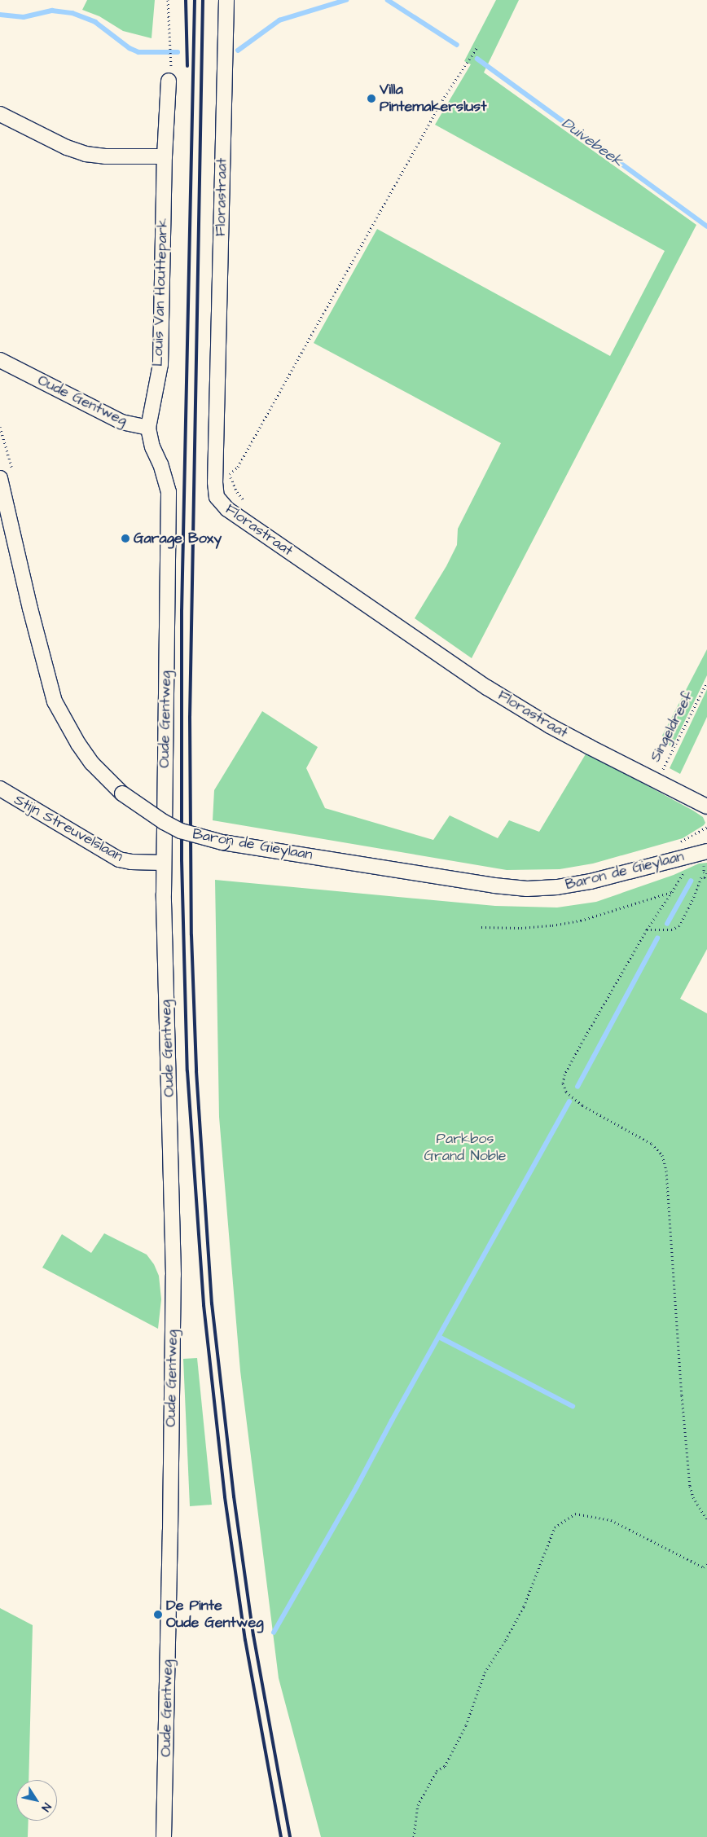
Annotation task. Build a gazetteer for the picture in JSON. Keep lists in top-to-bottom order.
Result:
{
  "streets": {
    "street": [
      "Florastraat",
      "Louis Van Houttepark",
      "Oude Gentweg",
      "Stijn Streuvelslaan",
      "Baron de Gieylaan"
    ],
    "path": ["Singeldreef"]
  },
  "crossings": [
    ["Florastraat", "Singeldreef"],
    ["Louis Van Houttepark", "Oude Gentweg"],
    ["Oude Gentweg", "Stijn Streuvelslaan"]
  ],
  "water": ["Duivebeek"],
  "parks": ["Parkbos Grand Noble"],
  "places": ["Villa Pintemakerslust", "Garage Boxy", "De Pinte Oude Gentweg"],
  "north": "bottom right"
}
